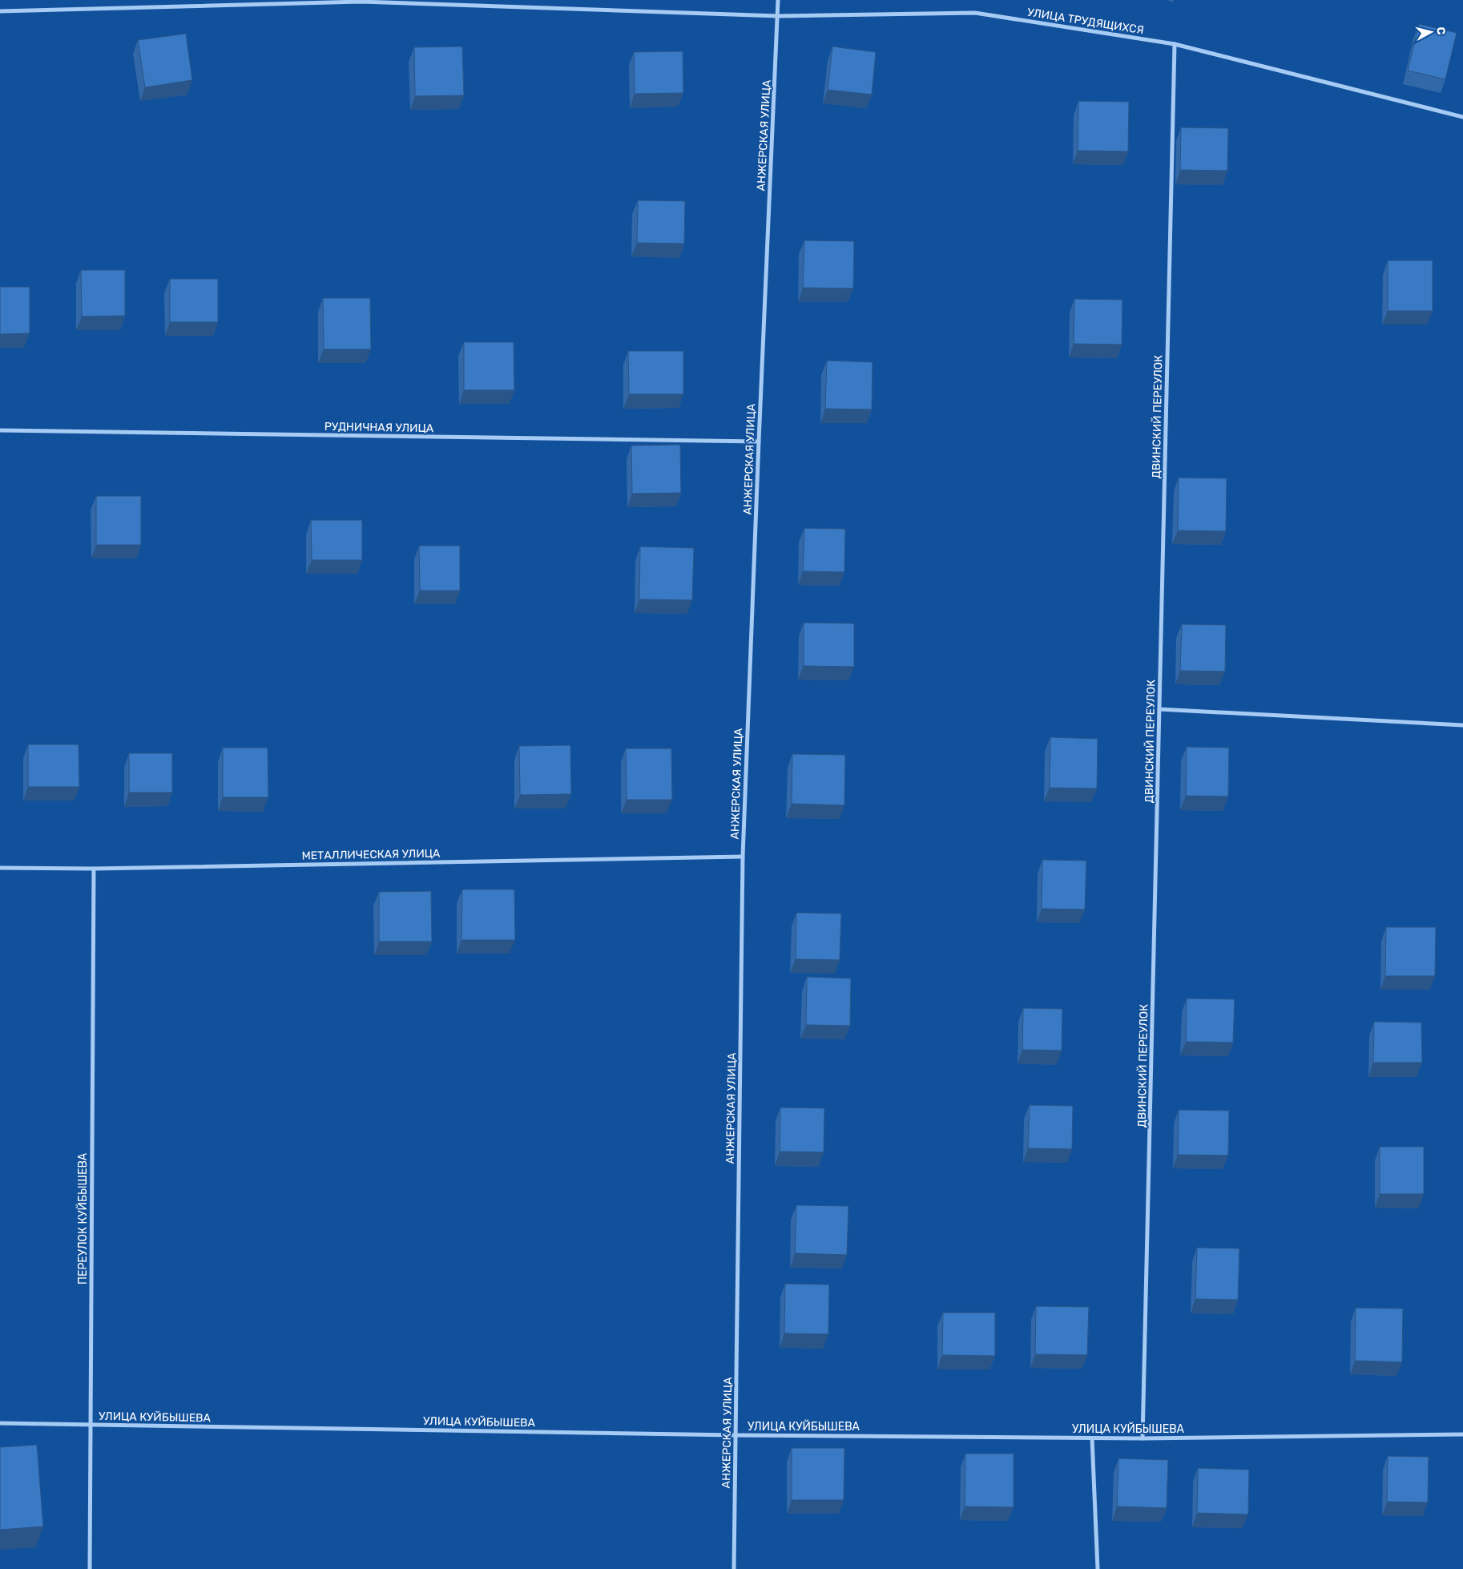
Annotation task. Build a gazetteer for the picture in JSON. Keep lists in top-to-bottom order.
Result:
{
  "streets": {
    "street": [
      "УЛИЦА ТРУДЯЩИХСЯ",
      "АНЖЕРСКАЯ УЛИЦА",
      "ДВИНСКИЙ ПЕРЕУЛОК",
      "РУДНИЧНАЯ УЛИЦА",
      "МЕТАЛЛИЧЕСКАЯ УЛИЦА",
      "ПЕРЕУЛОК КУЙБЫШЕВА",
      "УЛИЦА КУЙБЫШЕВА"
    ]
  },
  "crossings": [
    ["УЛИЦА ТРУДЯЩИХСЯ", "АНЖЕРСКАЯ УЛИЦА"],
    ["УЛИЦА ТРУДЯЩИХСЯ", "ДВИНСКИЙ ПЕРЕУЛОК"],
    ["АНЖЕРСКАЯ УЛИЦА", "РУДНИЧНАЯ УЛИЦА"],
    ["АНЖЕРСКАЯ УЛИЦА", "МЕТАЛЛИЧЕСКАЯ УЛИЦА"],
    ["АНЖЕРСКАЯ УЛИЦА", "УЛИЦА КУЙБЫШЕВА"],
    ["ДВИНСКИЙ ПЕРЕУЛОК", "УЛИЦА КУЙБЫШЕВА"],
    ["МЕТАЛЛИЧЕСКАЯ УЛИЦА", "ПЕРЕУЛОК КУЙБЫШЕВА"],
    ["ПЕРЕУЛОК КУЙБЫШЕВА", "УЛИЦА КУЙБЫШЕВА"]
  ],
  "north": "right"
}
